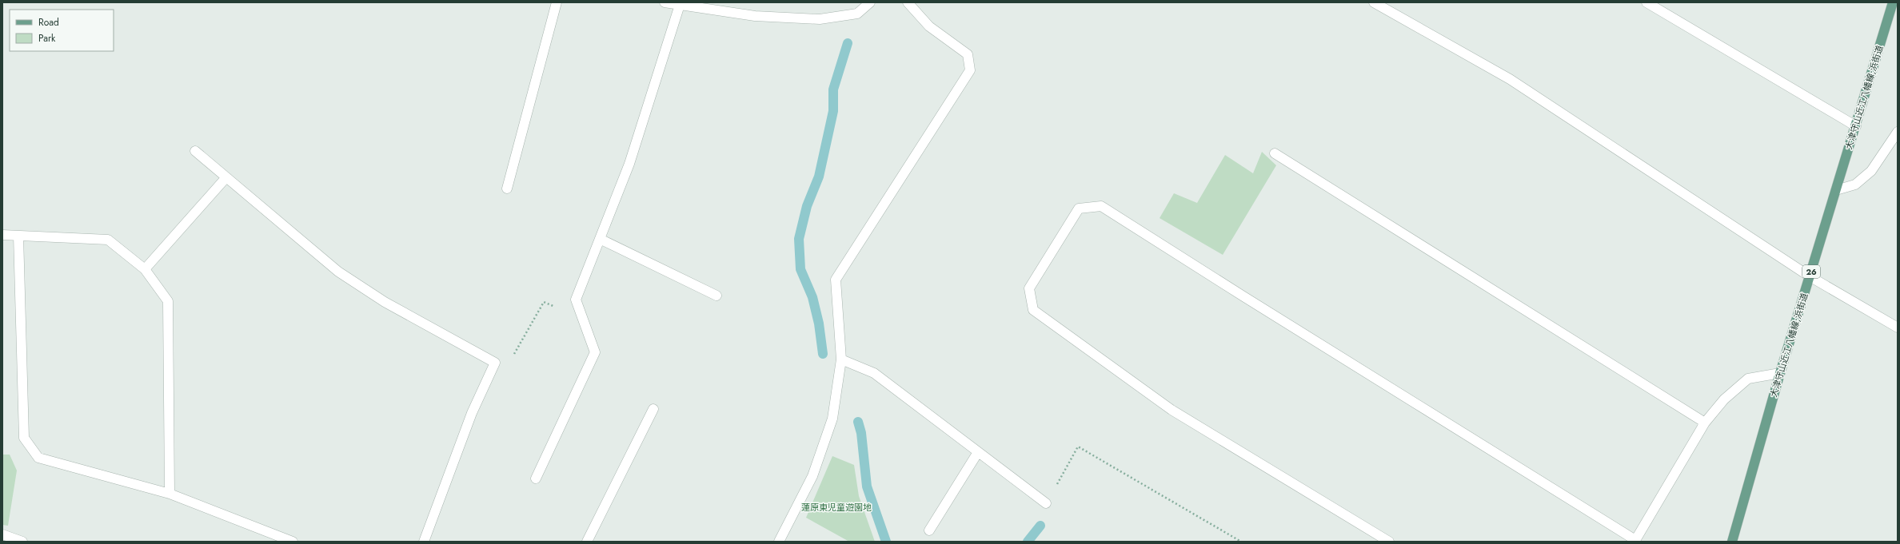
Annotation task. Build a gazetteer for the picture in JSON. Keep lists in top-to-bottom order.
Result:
{
  "streets": {
    "main road": ["大津守山近江八幡線;浜街道", "26"]
  },
  "parks": ["蓮原東児童遊園地"],
  "legend": ["Road", "Park"]
}
